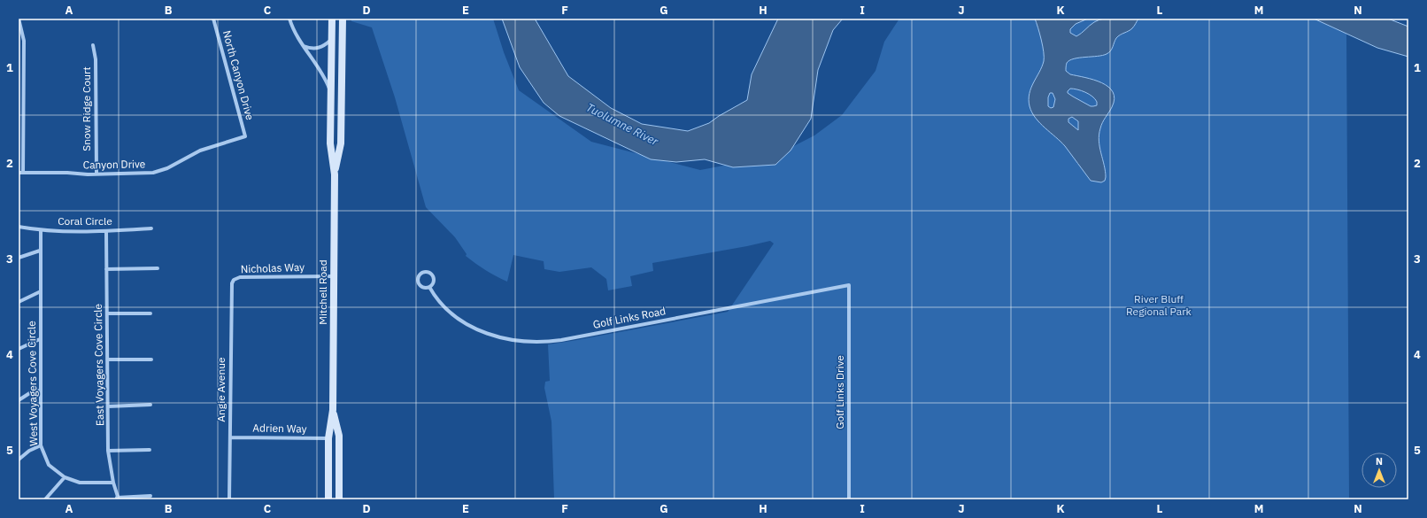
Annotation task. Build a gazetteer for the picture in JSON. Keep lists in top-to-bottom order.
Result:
{
  "streets": {
    "main road": ["Mitchell Road"],
    "street": [
      "North Canyon Drive",
      "Snow Ridge Court",
      "Canyon Drive",
      "Coral Circle",
      "Nicholas Way",
      "Golf Links Road",
      "East Voyagers Cove Circle",
      "West Voyagers Cove Circle",
      "Angie Avenue",
      "Golf Links Drive",
      "Adrien Way"
    ]
  },
  "crossings": [
    ["North Canyon Drive", "Canyon Drive"],
    ["Snow Ridge Court", "Canyon Drive"],
    ["Coral Circle", "East Voyagers Cove Circle"],
    ["Coral Circle", "West Voyagers Cove Circle"],
    ["Nicholas Way", "Mitchell Road"],
    ["Nicholas Way", "Angie Avenue"],
    ["Mitchell Road", "Adrien Way"],
    ["Golf Links Road", "Golf Links Drive"],
    ["East Voyagers Cove Circle", "West Voyagers Cove Circle"],
    ["Angie Avenue", "Adrien Way"]
  ],
  "water": ["Tuolumne River"],
  "parks": ["River Bluff Regional Park"],
  "north": "top",
  "grid": {
    "columns": [
      "A",
      "B",
      "C",
      "D",
      "E",
      "F",
      "G",
      "H",
      "I",
      "J",
      "K",
      "L",
      "M",
      "N"
    ],
    "rows": [
      "1",
      "2",
      "3",
      "4",
      "5"
    ]
  }
}
